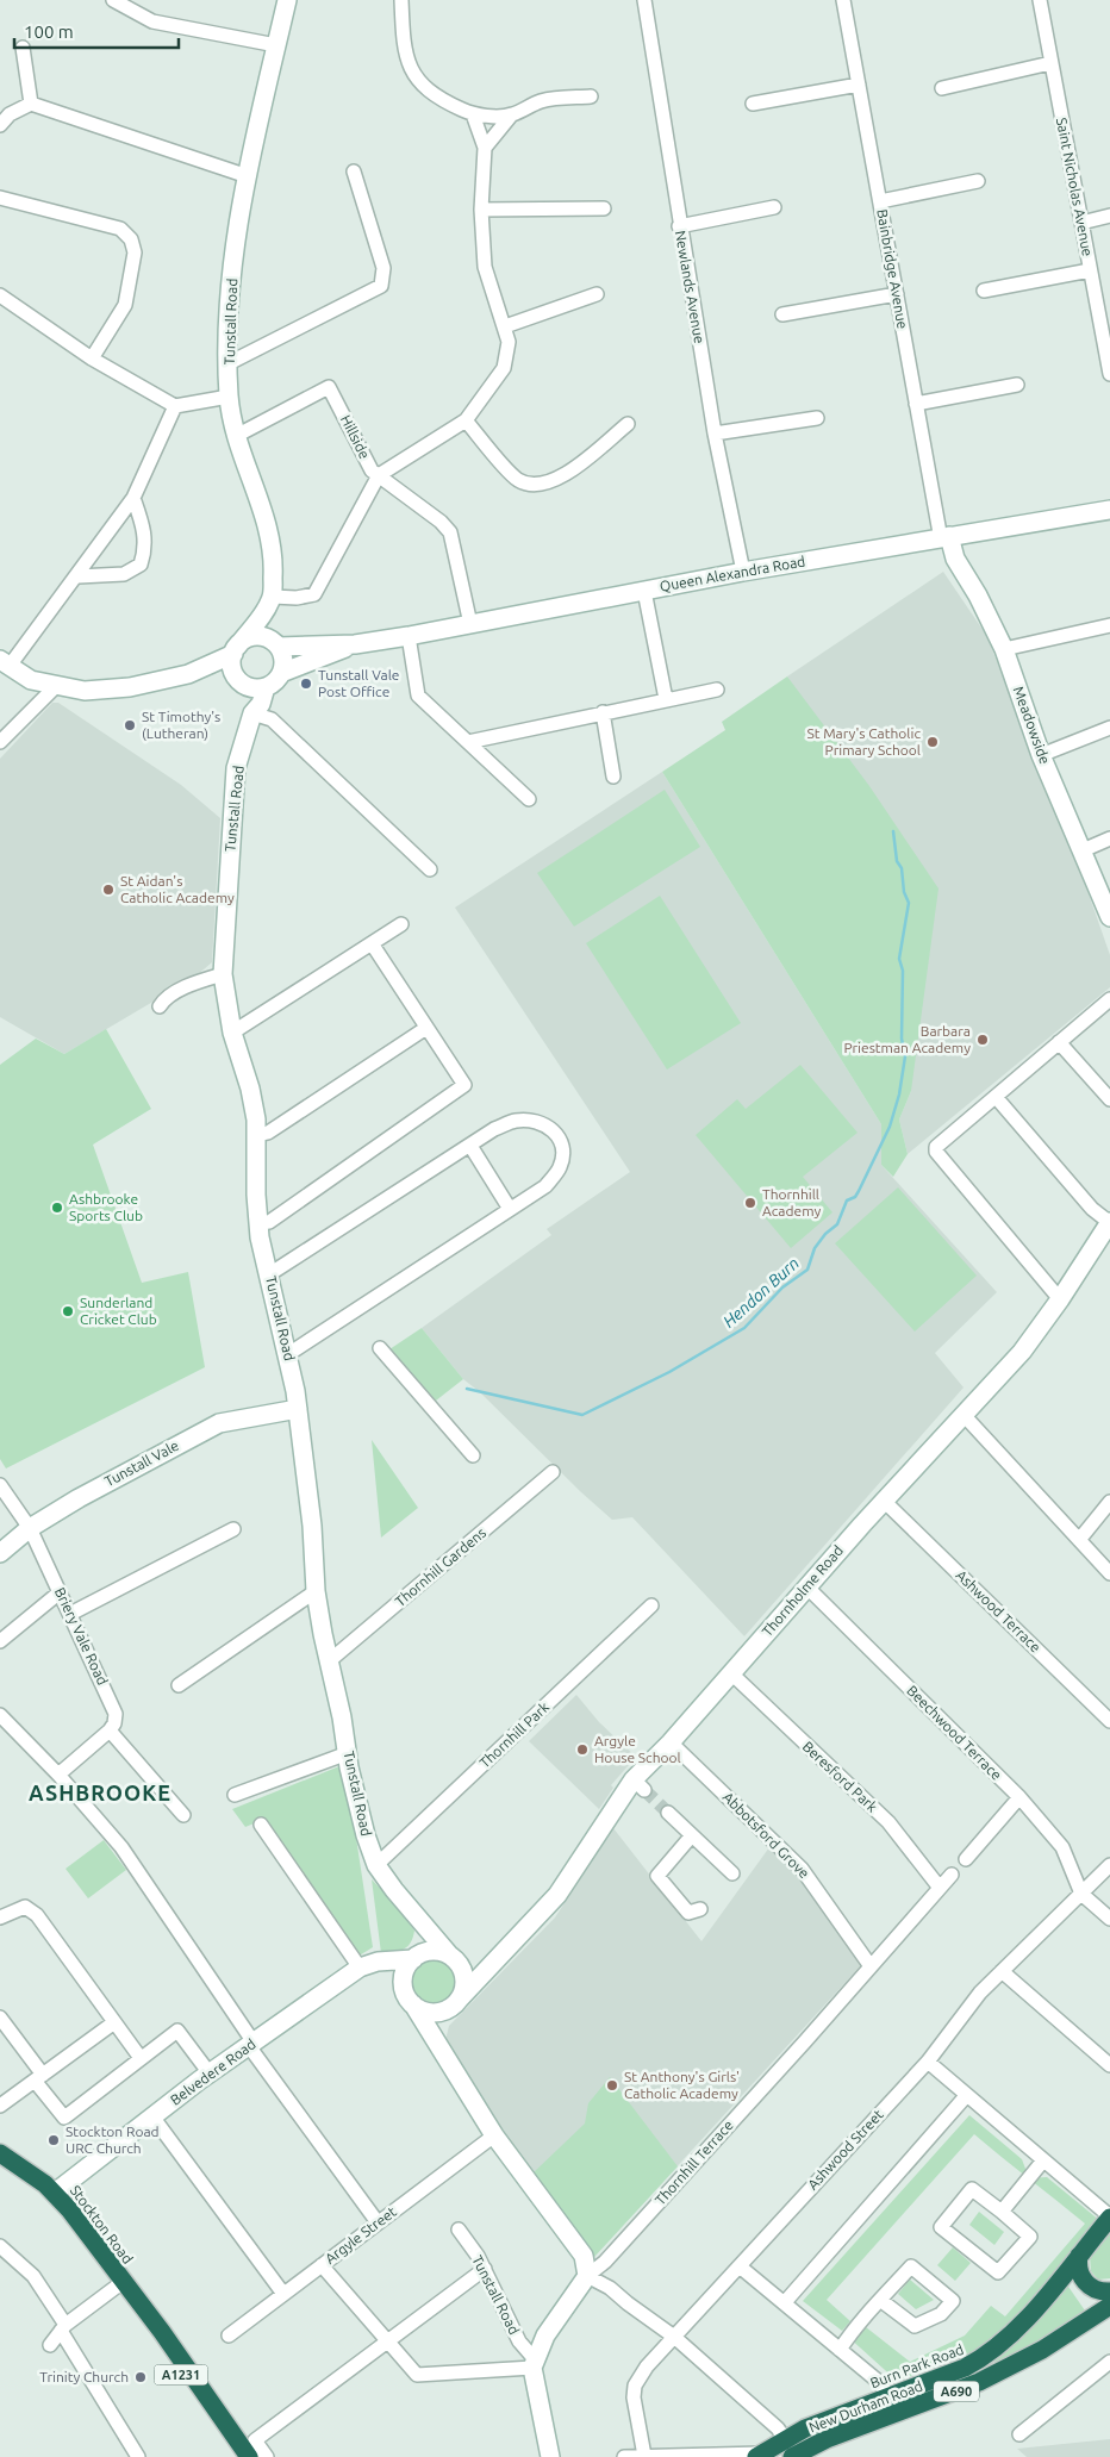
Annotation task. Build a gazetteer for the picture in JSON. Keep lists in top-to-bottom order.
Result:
{
  "streets": {
    "highway": [
      "Stockton Road",
      "Burn Park Road",
      "A1231",
      "A690",
      "New Durham Road"
    ],
    "street": [
      "Saint Nicholas Avenue",
      "Bainbridge Avenue",
      "Newlands Avenue",
      "Tunstall Road",
      "Hillside",
      "Queen Alexandra Road",
      "Meadowside",
      "Tunstall Vale",
      "Thornhill Gardens",
      "Thornholme Road",
      "Ashwood Terrace",
      "Briery Vale Road",
      "Beechwood Terrace",
      "Thornhill Park",
      "Beresford Park",
      "Abbotsford Grove",
      "Belvedere Road",
      "Ashwood Street",
      "Thornhill Terrace",
      "Argyle Street"
    ]
  },
  "crossings": [
    ["Bainbridge Avenue", "Queen Alexandra Road"],
    ["Bainbridge Avenue", "Meadowside"],
    ["Newlands Avenue", "Queen Alexandra Road"],
    ["Tunstall Road", "Hillside"],
    ["Tunstall Road", "Queen Alexandra Road"],
    ["Tunstall Road", "Tunstall Vale"],
    ["Tunstall Road", "Thornhill Gardens"],
    ["Tunstall Road", "Thornholme Road"],
    ["Tunstall Road", "Thornhill Park"],
    ["Tunstall Road", "Belvedere Road"],
    ["Hillside", "Queen Alexandra Road"],
    ["Queen Alexandra Road", "Meadowside"],
    ["Tunstall Vale", "Briery Vale Road"],
    ["Thornholme Road", "Ashwood Terrace"],
    ["Thornholme Road", "Beechwood Terrace"],
    ["Thornholme Road", "Beresford Park"],
    ["Thornholme Road", "Abbotsford Grove"],
    ["Thornholme Road", "Belvedere Road"],
    ["Beechwood Terrace", "Ashwood Street"],
    ["Beresford Park", "Thornhill Terrace"],
    ["Abbotsford Grove", "Thornhill Terrace"],
    ["Belvedere Road", "Stockton Road"]
  ],
  "districts": ["ASHBROOKE"],
  "water": ["Hendon Burn"],
  "places": [
    "Tunstall Vale Post Office",
    "St Timothy's (Lutheran)",
    "St Mary's Catholic Primary School",
    "St Aidan's Catholic Academy",
    "Barbara Priestman Academy",
    "Thornhill Academy",
    "Ashbrooke Sports Club",
    "Sunderland Cricket Club",
    "Argyle House School",
    "St Anthony's Girls' Catholic Academy",
    "Stockton Road URC Church",
    "Trinity Church"
  ],
  "scale_bar": "100 m"
}
